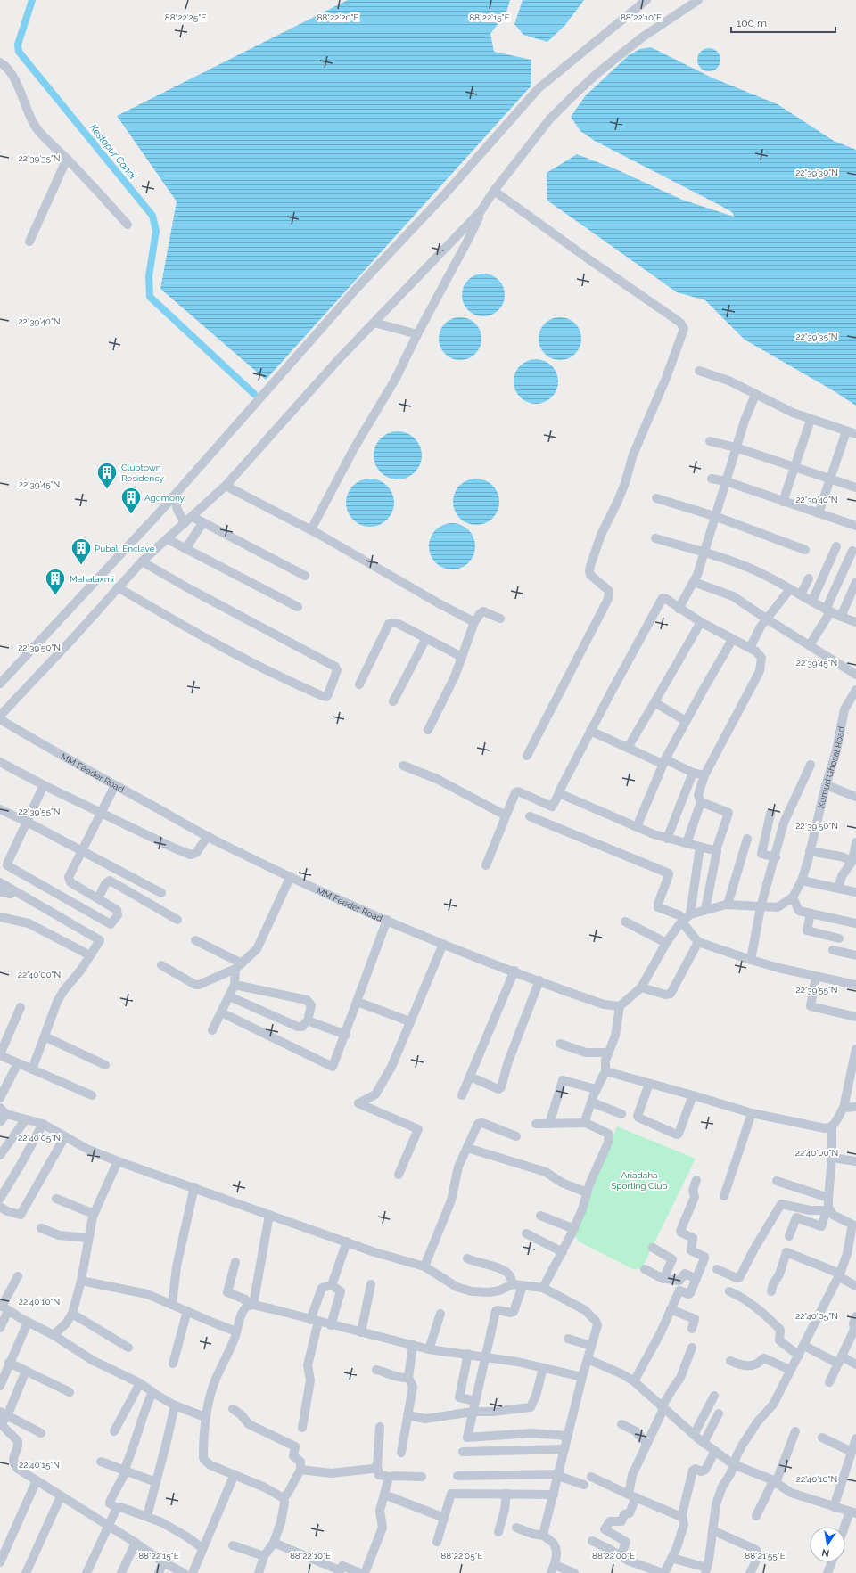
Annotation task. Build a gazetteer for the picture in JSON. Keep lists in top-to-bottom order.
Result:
{
  "streets": {
    "street": ["Kumud Ghosal Road", "MM Feeder Road"]
  },
  "water": ["Kestopur Canal"],
  "parks": ["Ariadaha Sporting Club"],
  "places": {
    "building": [
      "Clubtown Residency",
      "Agomony",
      "Pubali Enclave",
      "Mahalaxmi"
    ]
  },
  "scale_bar": "100 m",
  "north": "bottom",
  "coordinates": [
    "88°22'25\"E",
    "88°22'20\"E",
    "88°22'15\"E",
    "88°22'10\"E",
    "22°39'35\"N",
    "22°39'30\"N",
    "22°39'40\"N",
    "22°39'45\"N",
    "22°39'50\"N",
    "22°39'55\"N",
    "22°40'00\"N",
    "22°40'05\"N",
    "22°40'10\"N",
    "22°40'15\"N",
    "88°22'05\"E",
    "88°22'00\"E",
    "88°21'55\"E"
  ]
}
